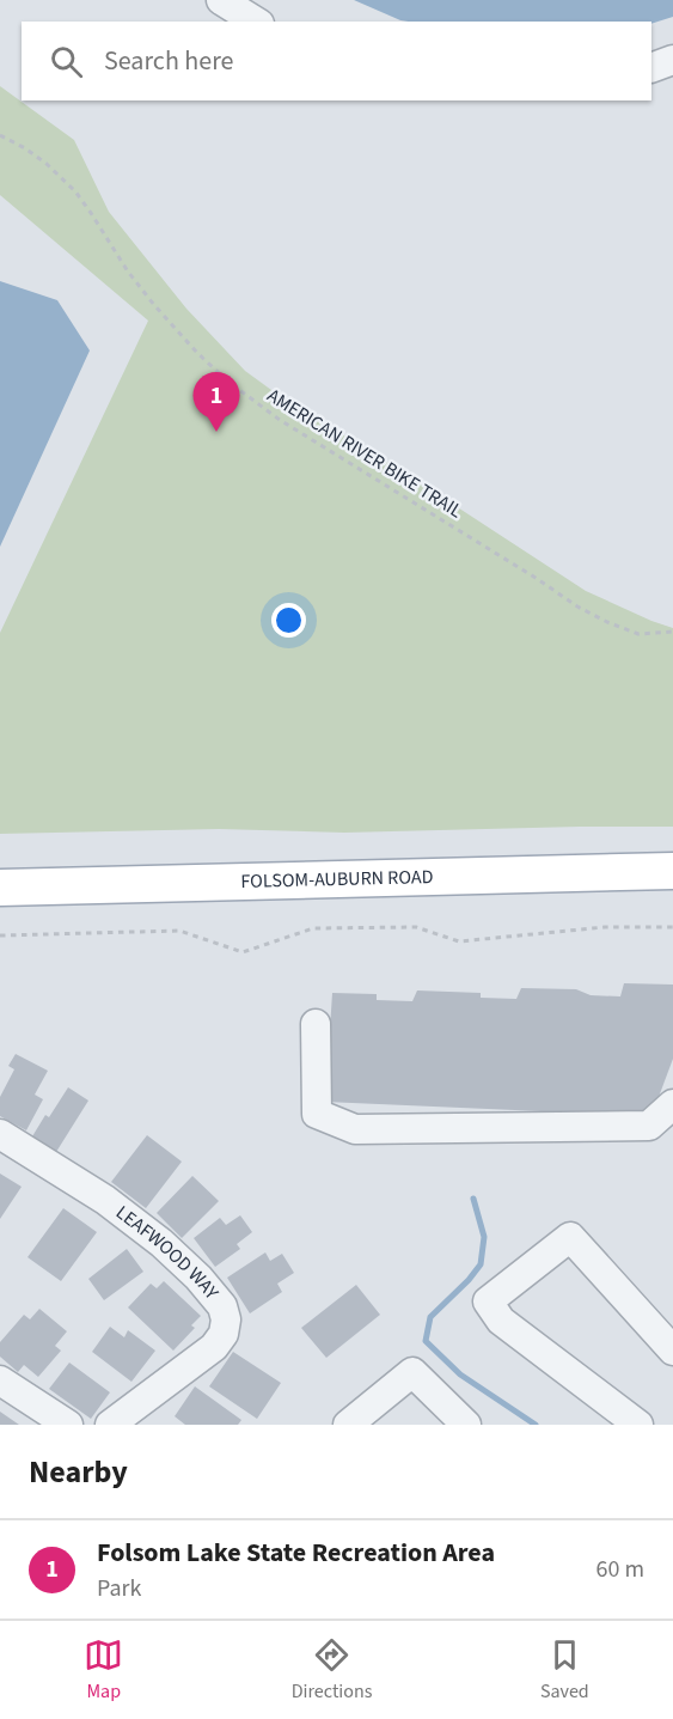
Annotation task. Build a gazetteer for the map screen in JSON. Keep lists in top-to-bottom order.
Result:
{
  "streets": {
    "main road": ["FOLSOM-AUBURN ROAD"],
    "street": ["LEAFWOOD WAY"],
    "path": ["AMERICAN RIVER BIKE TRAIL"]
  },
  "page": {
    "search": "Search here",
    "pins": "1",
    "heading": "Nearby",
    "list": [
      {
        "mark": "1",
        "name": "Folsom Lake State Recreation Area",
        "note": "Park",
        "value": "60 m"
      }
    ],
    "nav": ["Map", "Directions", "Saved"]
  }
}
